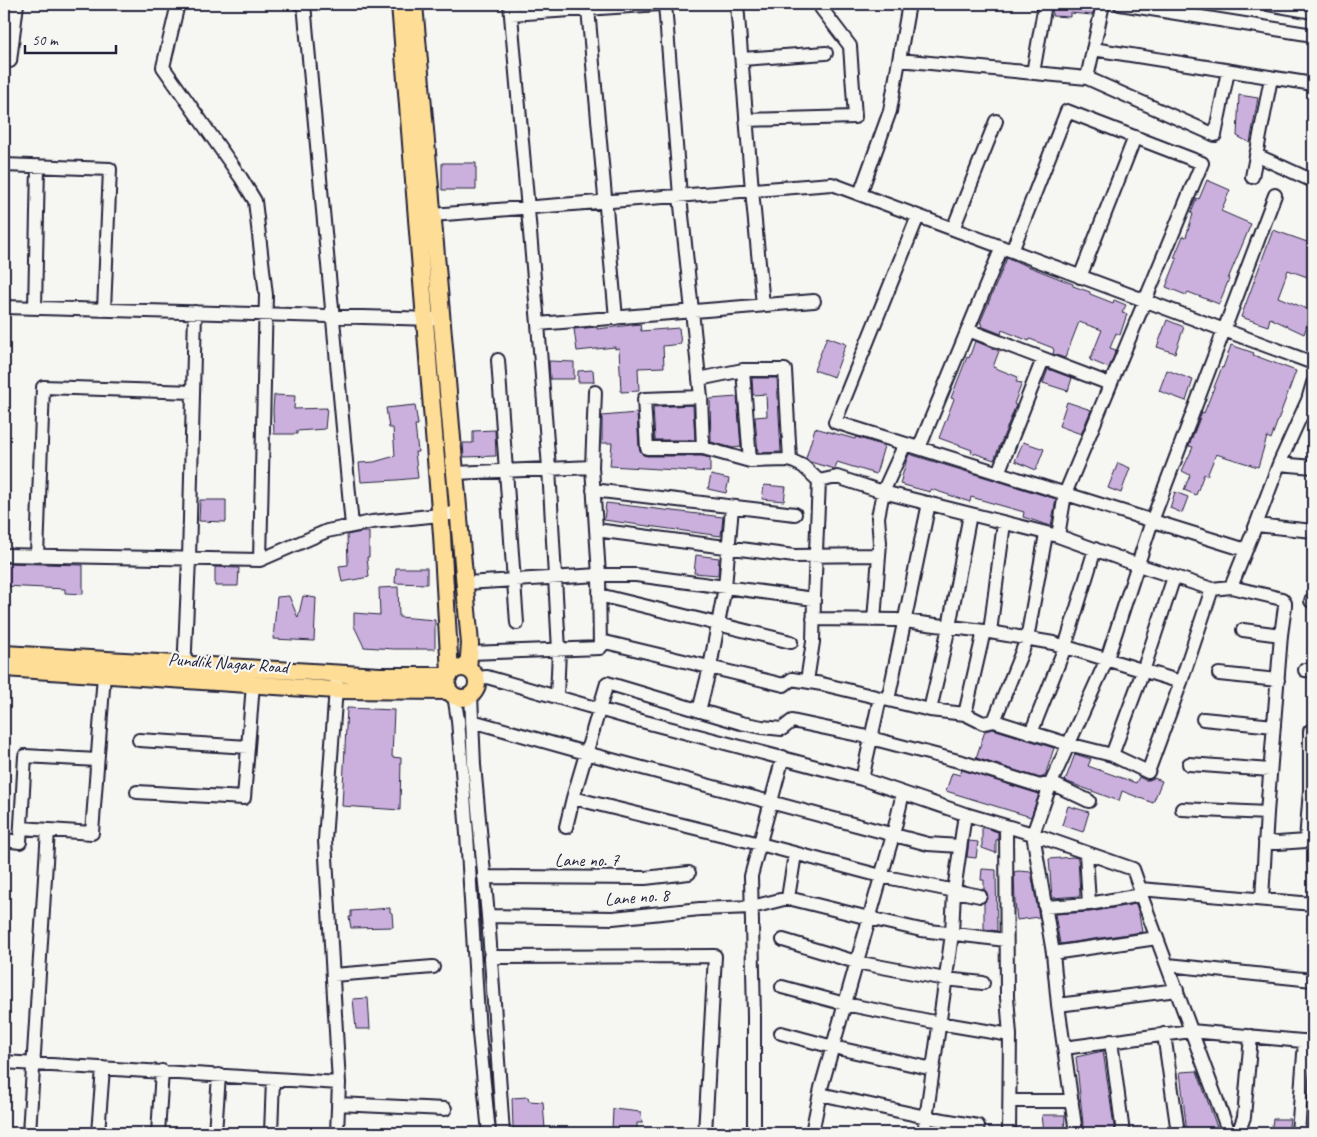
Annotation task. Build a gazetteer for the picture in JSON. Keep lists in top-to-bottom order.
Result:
{
  "streets": {
    "main road": ["Pundlik Nagar Road"],
    "street": ["Lane no. 7", "Lane no. 8"]
  },
  "scale_bar": "50 m"
}
